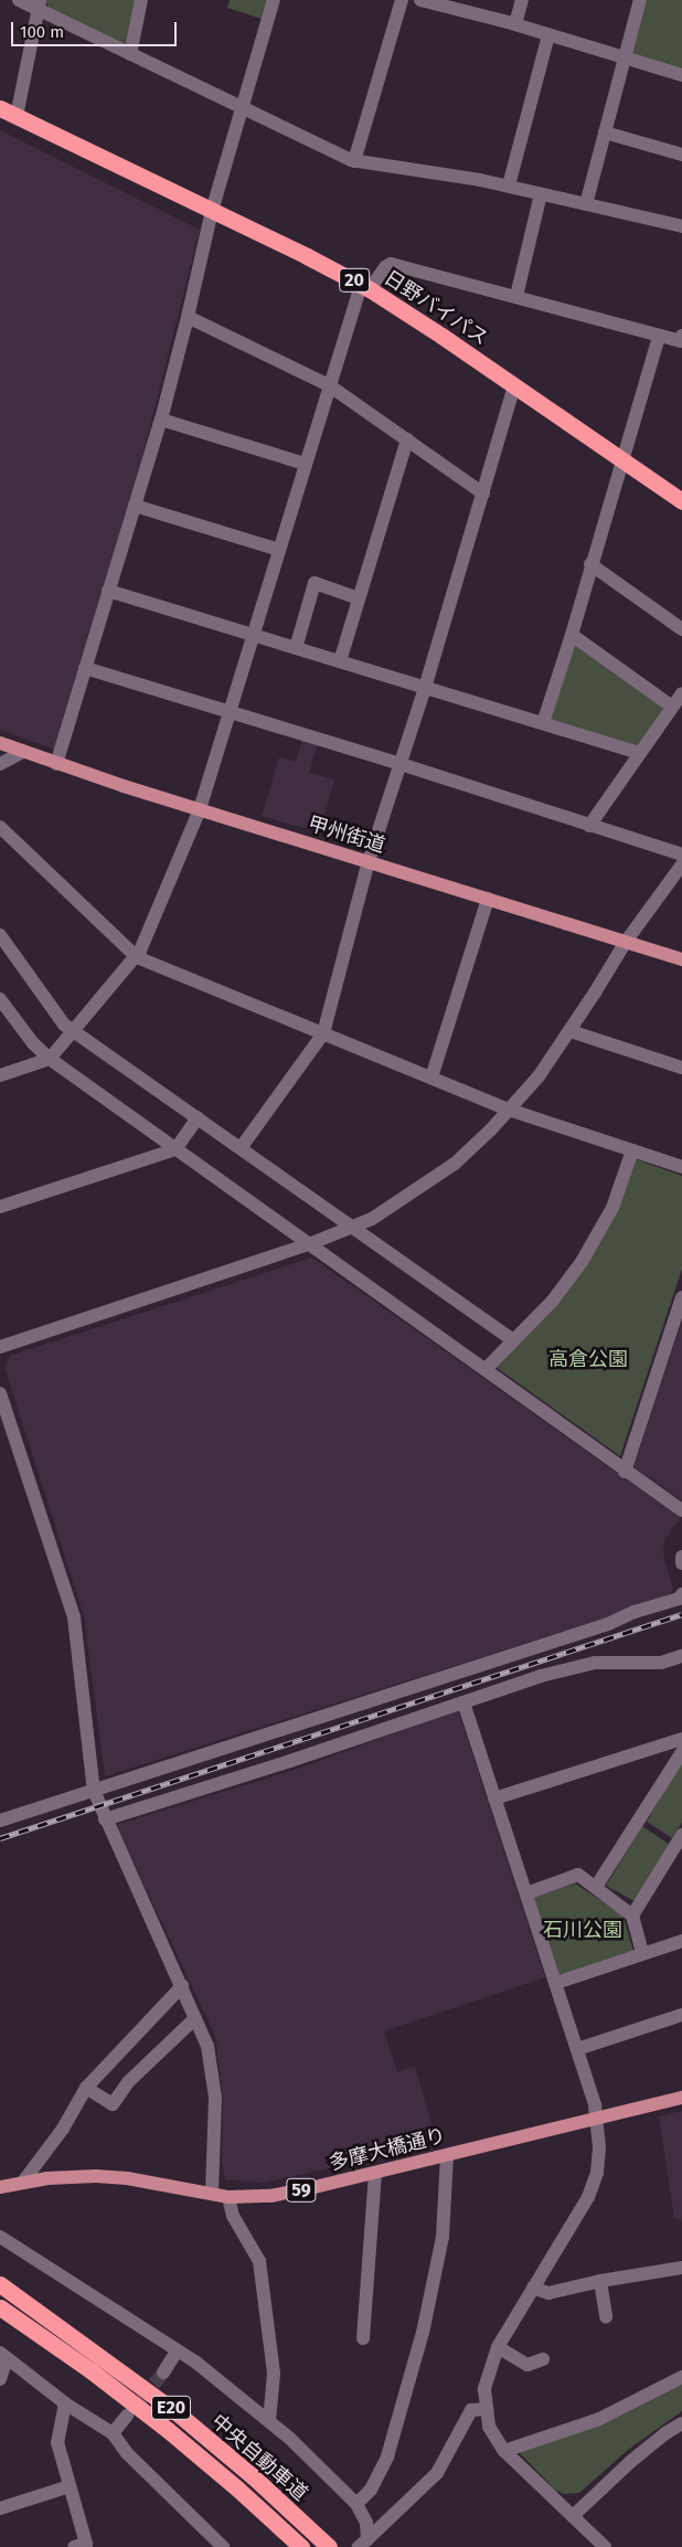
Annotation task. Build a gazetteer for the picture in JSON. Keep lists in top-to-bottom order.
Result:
{
  "streets": {
    "highway": [
      "20",
      "日野バイパス",
      "E20",
      "中央自動車道"
    ],
    "main road": ["甲州街道", "多摩大橋通り", "59"]
  },
  "parks": ["高倉公園", "石川公園"],
  "scale_bar": "100 m"
}
